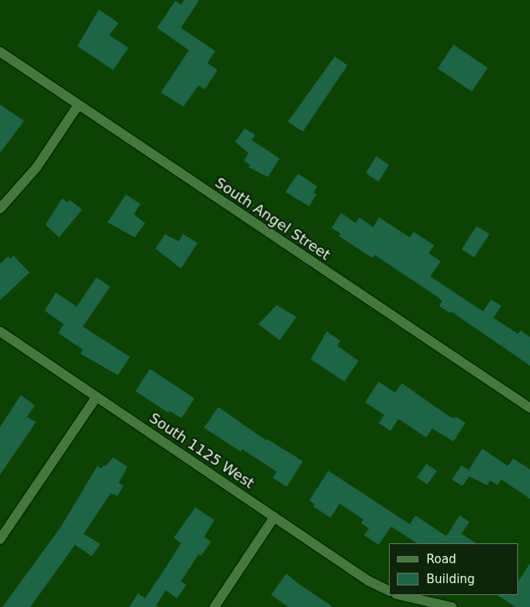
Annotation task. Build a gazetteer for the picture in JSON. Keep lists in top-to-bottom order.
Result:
{
  "streets": {
    "street": ["South Angel Street", "South 1125 West"]
  },
  "legend": ["Road", "Building"]
}
